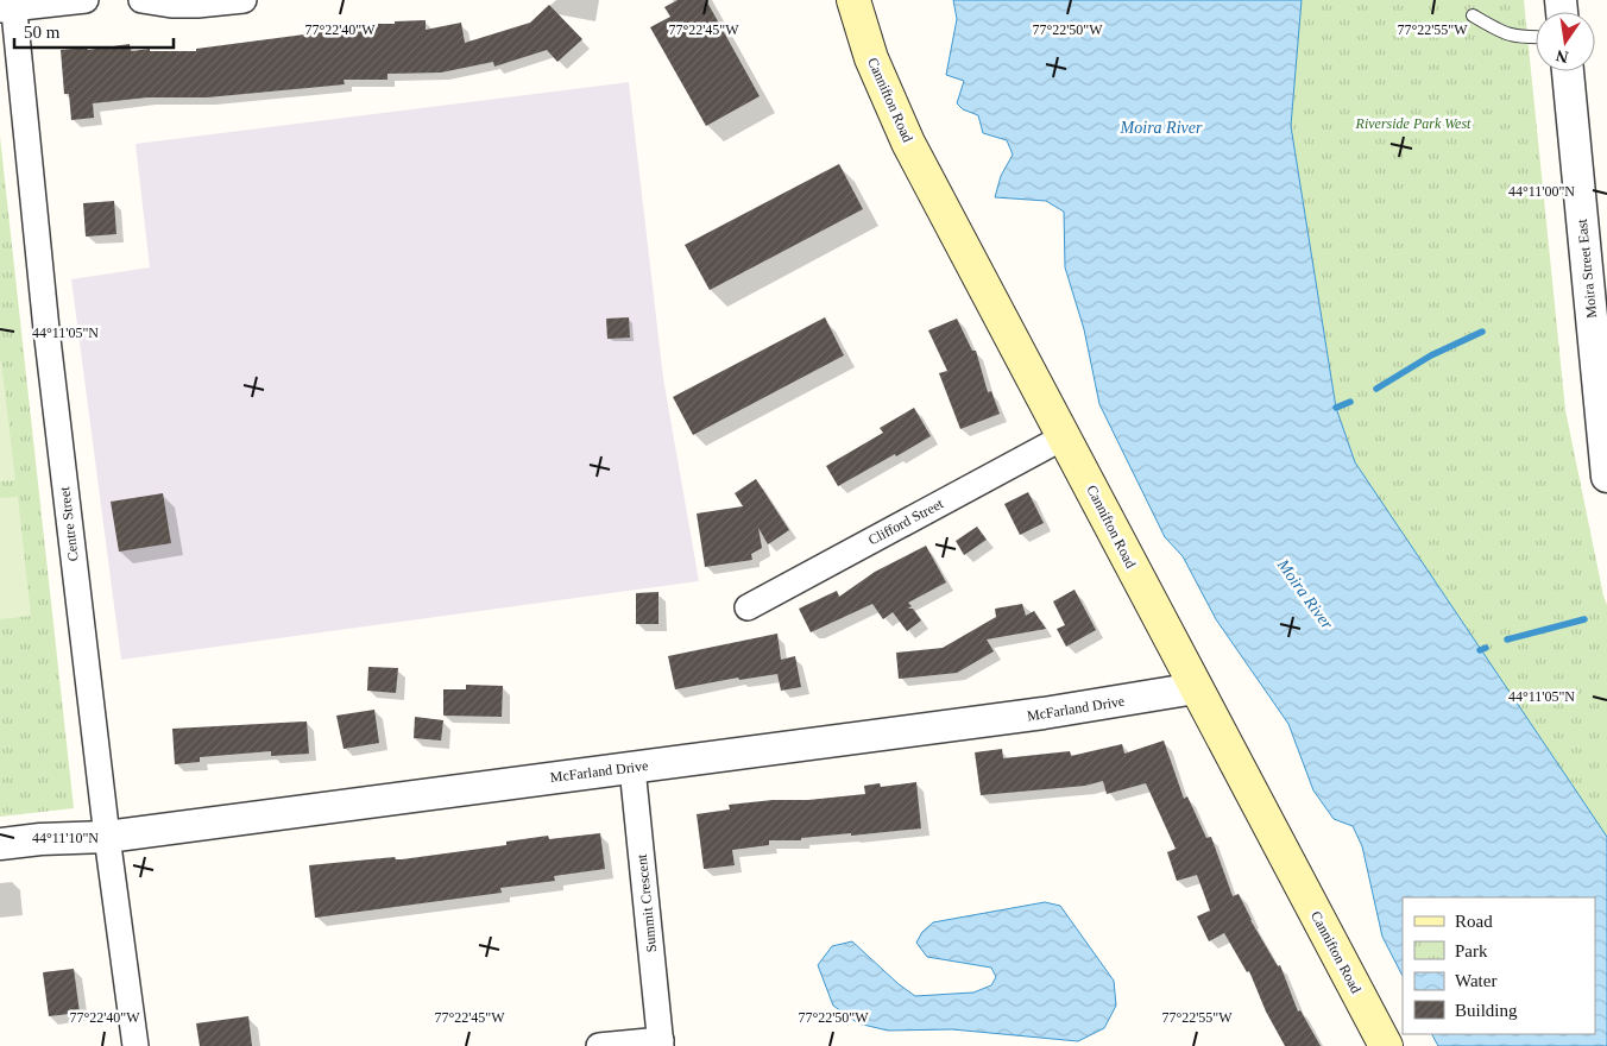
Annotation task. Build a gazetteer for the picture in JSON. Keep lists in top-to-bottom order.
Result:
{
  "streets": {
    "main road": ["Cannifton Road"],
    "street": [
      "Moira Street East",
      "Clifford Street",
      "Centre Street",
      "McFarland Drive",
      "Summit Crescent"
    ]
  },
  "crossings": [
    ["Cannifton Road", "Clifford Street"],
    ["Cannifton Road", "McFarland Drive"],
    ["Centre Street", "McFarland Drive"],
    ["McFarland Drive", "Summit Crescent"]
  ],
  "water": ["Moira River"],
  "parks": ["Riverside Park West"],
  "legend": [
    "Road",
    "Park",
    "Water",
    "Building"
  ],
  "scale_bar": "50 m",
  "north": "bottom",
  "coordinates": [
    "77°22'40\"W",
    "77°22'55\"W",
    "77°22'45\"W",
    "77°22'50\"W",
    "44°11'00\"N",
    "44°11'05\"N",
    "44°11'10\"N"
  ]
}
